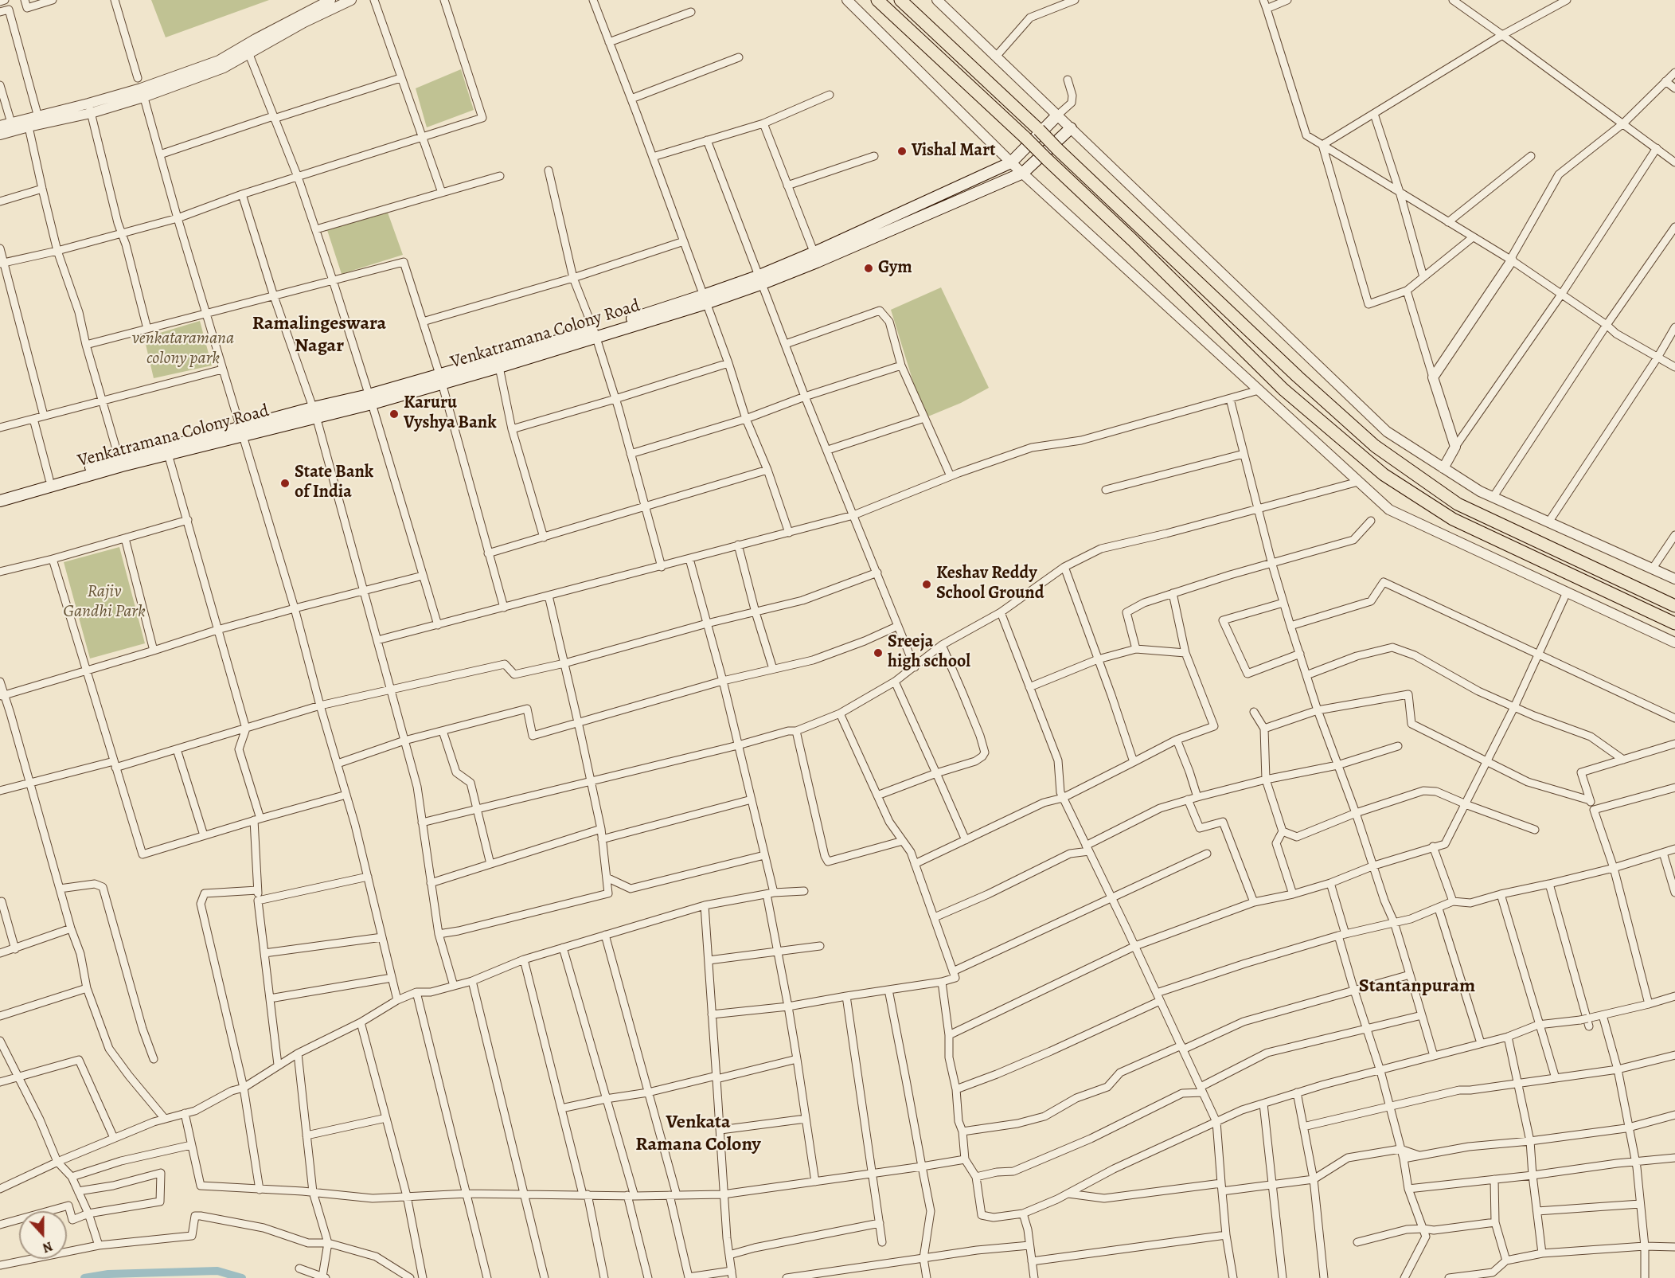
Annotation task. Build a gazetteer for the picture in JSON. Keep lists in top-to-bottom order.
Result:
{
  "streets": {
    "main road": ["Venkatramana Colony Road"]
  },
  "districts": ["Ramalingeswara Nagar", "Stantanpuram", "Venkata Ramana Colony"],
  "parks": ["venkataramana colony park", "Rajiv Gandhi Park"],
  "places": [
    "Vishal Mart",
    "Gym",
    "Karuru Vyshya Bank",
    "State Bank of India",
    "Keshav Reddy School Ground",
    "Sreeja high school"
  ],
  "north": "bottom"
}
